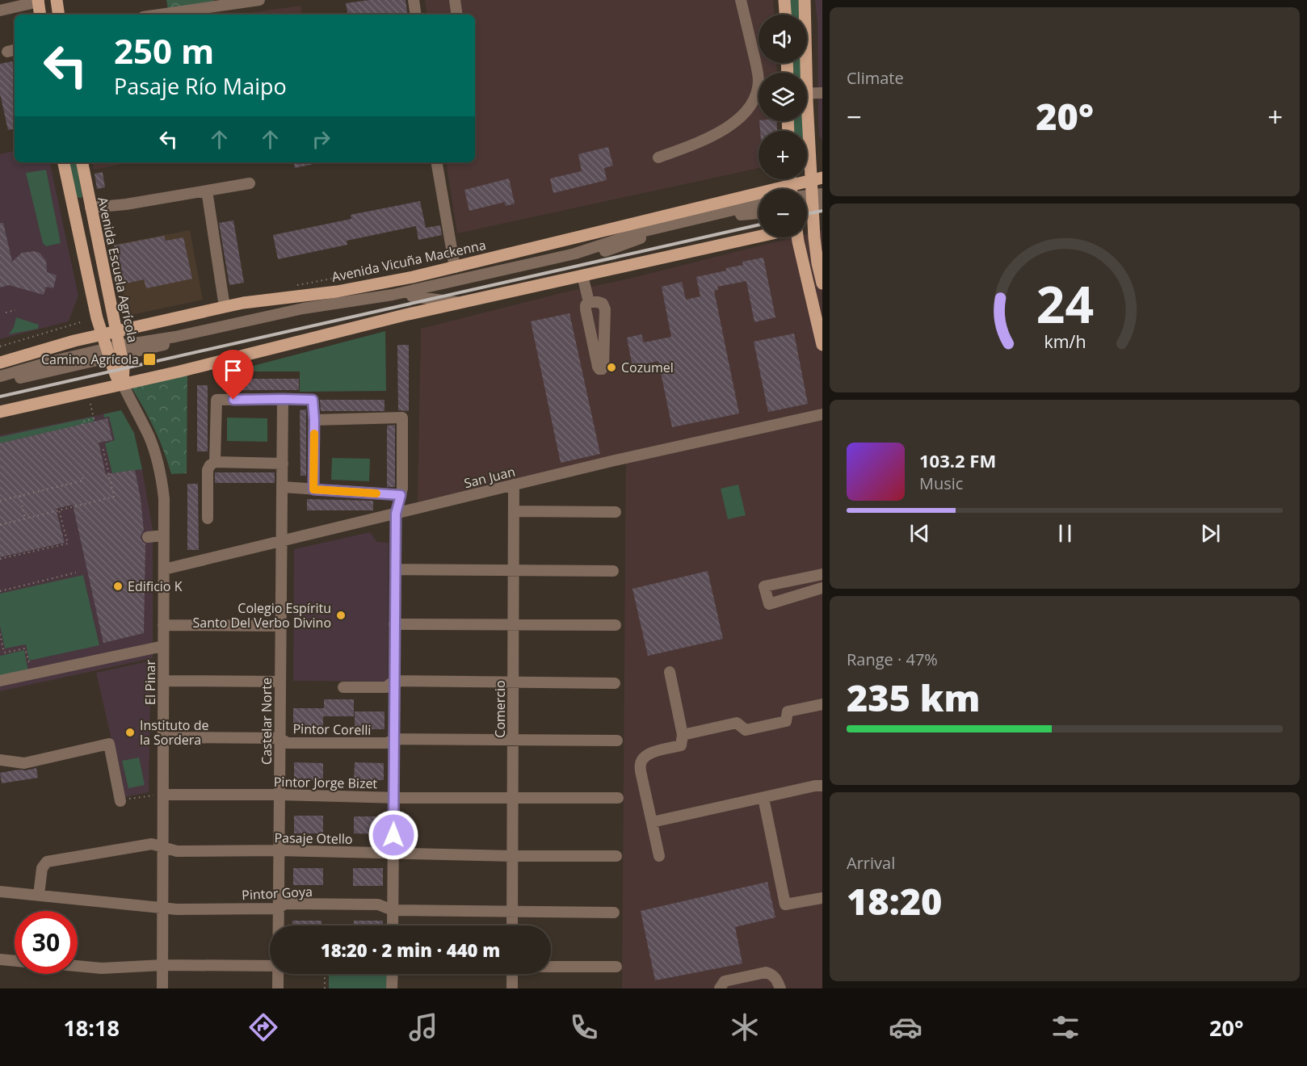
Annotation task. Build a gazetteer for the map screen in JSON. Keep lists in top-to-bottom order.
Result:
{
  "streets": {
    "main road": ["Avenida Vicuña Mackenna", "Avenida Escuela Agrícola"],
    "street": [
      "San Juan",
      "El Pinar",
      "Comercio",
      "Castelar Norte",
      "Pintor Corelli",
      "Pintor Jorge Bizet",
      "Pasaje Otello",
      "Pintor Goya"
    ]
  },
  "crossings": [
    ["Avenida Vicuña Mackenna", "Avenida Escuela Agrícola"],
    ["Avenida Escuela Agrícola", "El Pinar"],
    ["San Juan", "El Pinar"],
    ["San Juan", "Comercio"],
    ["San Juan", "Castelar Norte"],
    ["El Pinar", "Pintor Corelli"],
    ["El Pinar", "Pintor Jorge Bizet"],
    ["El Pinar", "Pasaje Otello"],
    ["El Pinar", "Pintor Goya"],
    ["Comercio", "Pintor Corelli"],
    ["Comercio", "Pintor Jorge Bizet"],
    ["Comercio", "Pasaje Otello"],
    ["Comercio", "Pintor Goya"],
    ["Castelar Norte", "Pintor Corelli"],
    ["Castelar Norte", "Pintor Jorge Bizet"],
    ["Castelar Norte", "Pasaje Otello"],
    ["Castelar Norte", "Pintor Goya"],
    ["Pasaje Otello", "Pintor Goya"]
  ],
  "places": {
    "transit": ["Camino Agrícola"],
    "other": [
      "Cozumel",
      "Edificio K",
      "Colegio Espíritu Santo Del Verbo Divino",
      "Instituto de la Sordera"
    ]
  },
  "page": {
    "tile": [
      "Climate",
      ["Range · 47%", "235 km"],
      ["Arrival", "18:20"]
    ],
    "map_buttons": ["+", "−"],
    "turn": ["250 m", "Pasaje Río Maipo"],
    "heat": ["−", "20°", "+"],
    "song": ["103.2 FM", "Music"],
    "limit": "30",
    "trip": "18:20 · 2 min · 440 m",
    "tabs": ["18:18", "20°"],
    "gauge": ["24", "km/h"]
  }
}
